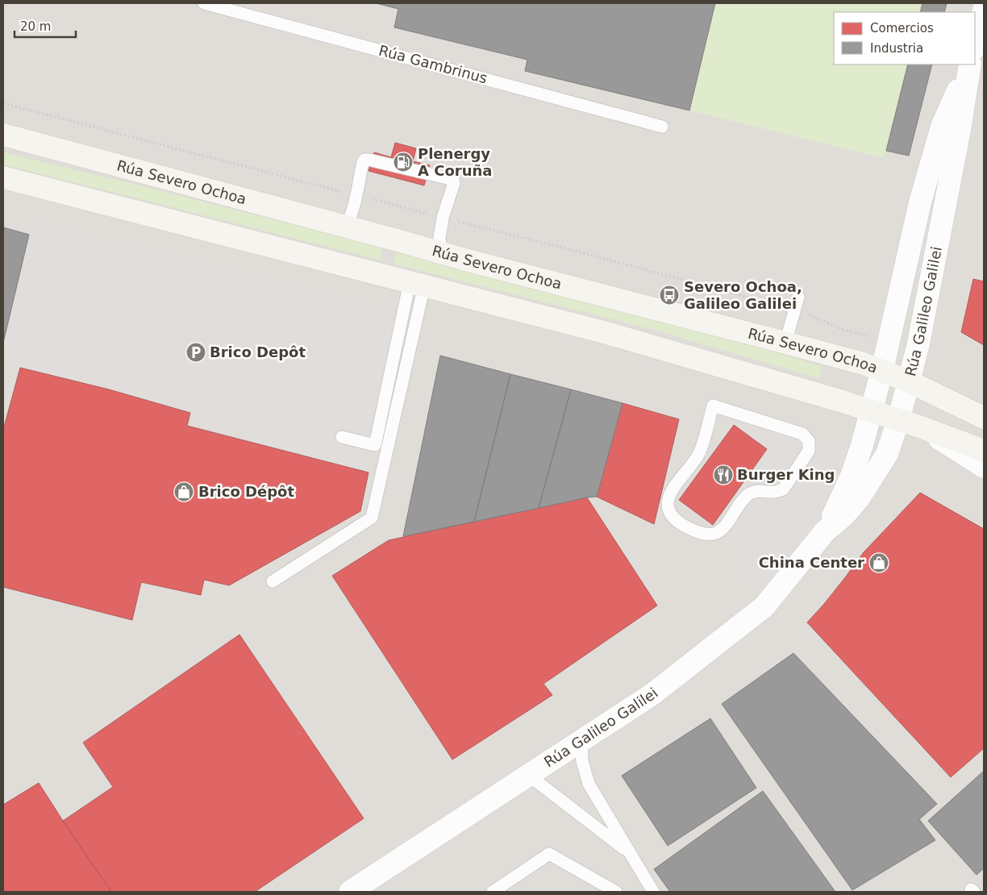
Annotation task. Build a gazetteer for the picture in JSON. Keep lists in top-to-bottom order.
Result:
{
  "streets": {
    "main road": ["Rúa Severo Ochoa"],
    "street": ["Rúa Galileo Galilei"],
    "lane": ["Rúa Gambrinus"]
  },
  "crossings": [
    ["Rúa Severo Ochoa", "Rúa Galileo Galilei"]
  ],
  "places": {
    "fuel station": ["Plenergy A Coruña"],
    "bus stop": ["Severo Ochoa, Galileo Galilei"],
    "parking": ["Brico Depôt"],
    "restaurant": ["Burger King"],
    "shop": ["Brico Dépôt", "China Center"]
  },
  "legend": ["Comercios", "Industria"],
  "scale_bar": "20 m"
}
